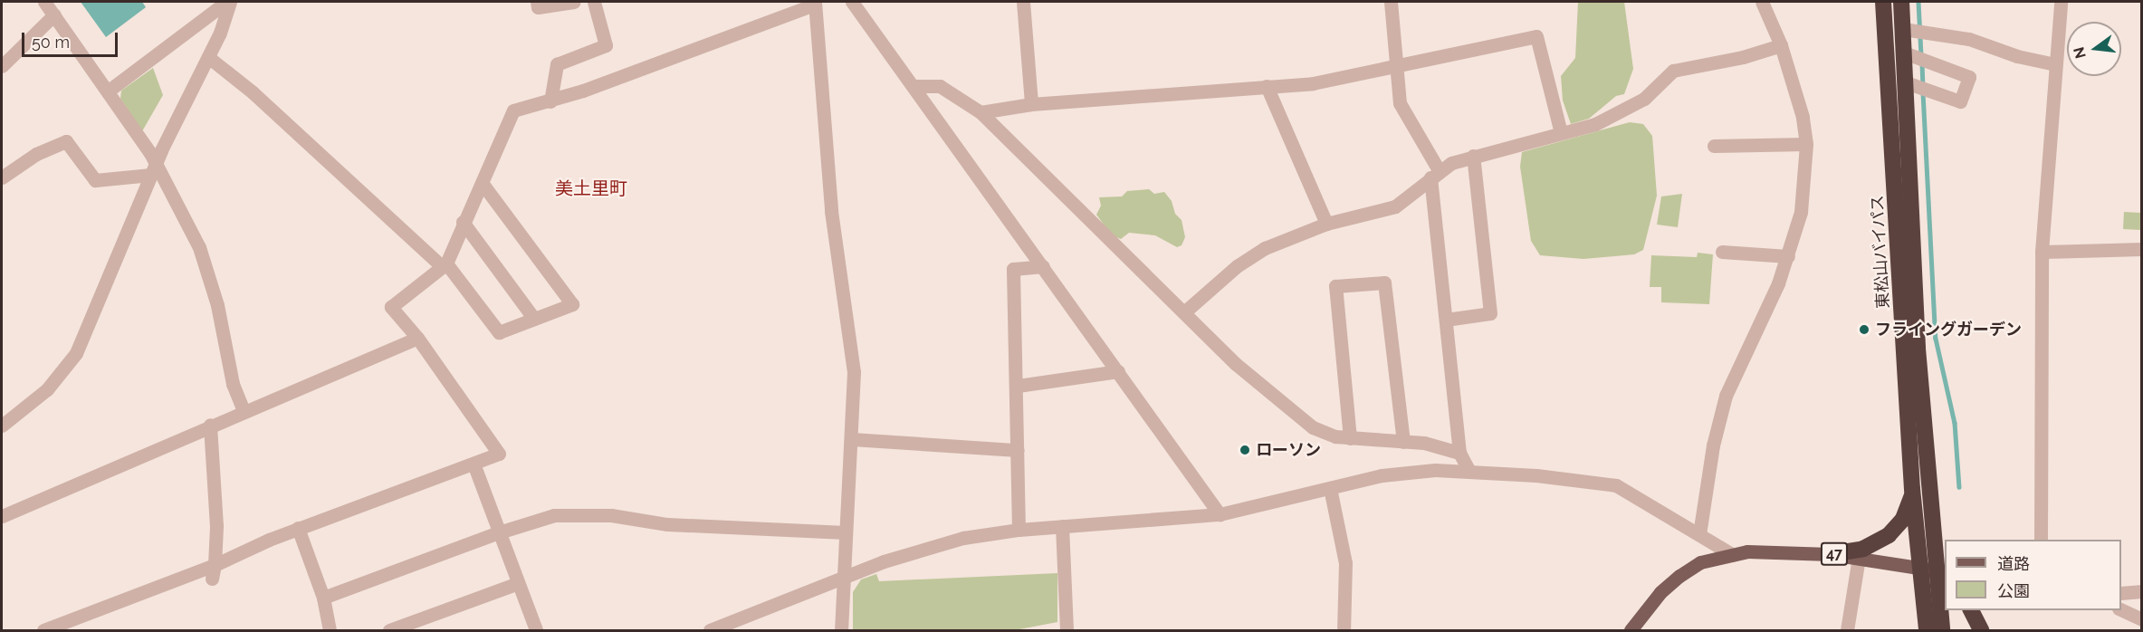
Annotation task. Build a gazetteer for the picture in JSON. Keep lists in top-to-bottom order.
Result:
{
  "streets": {
    "highway": ["東松山バイパス"],
    "main road": ["47"]
  },
  "crossings": [
    ["東松山バイパス", "47"]
  ],
  "districts": ["美土里町"],
  "places": ["フライングガーデン", "ローソン"],
  "legend": ["道路", "公園"],
  "scale_bar": "50 m",
  "north": "left"
}
